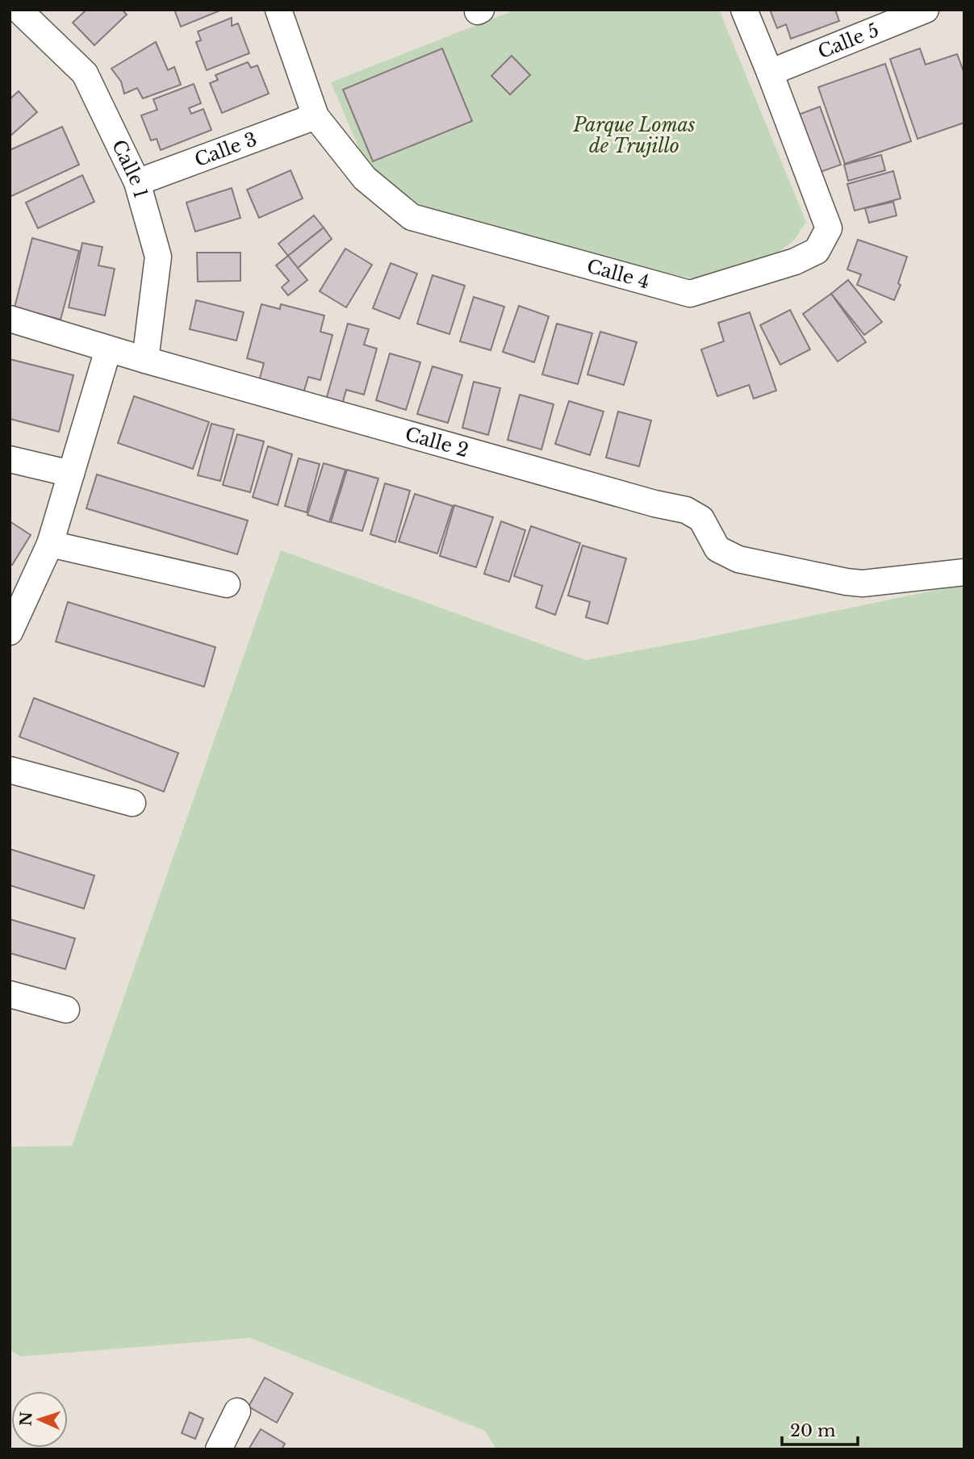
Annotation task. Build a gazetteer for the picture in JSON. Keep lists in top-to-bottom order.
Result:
{
  "streets": {
    "street": [
      "Calle 5",
      "Calle 3",
      "Calle 1",
      "Calle 4",
      "Calle 2"
    ]
  },
  "crossings": [
    ["Calle 5", "Calle 4"],
    ["Calle 3", "Calle 1"],
    ["Calle 3", "Calle 4"],
    ["Calle 1", "Calle 2"]
  ],
  "parks": ["Parque Lomas de Trujillo"],
  "scale_bar": "20 m",
  "north": "left"
}
